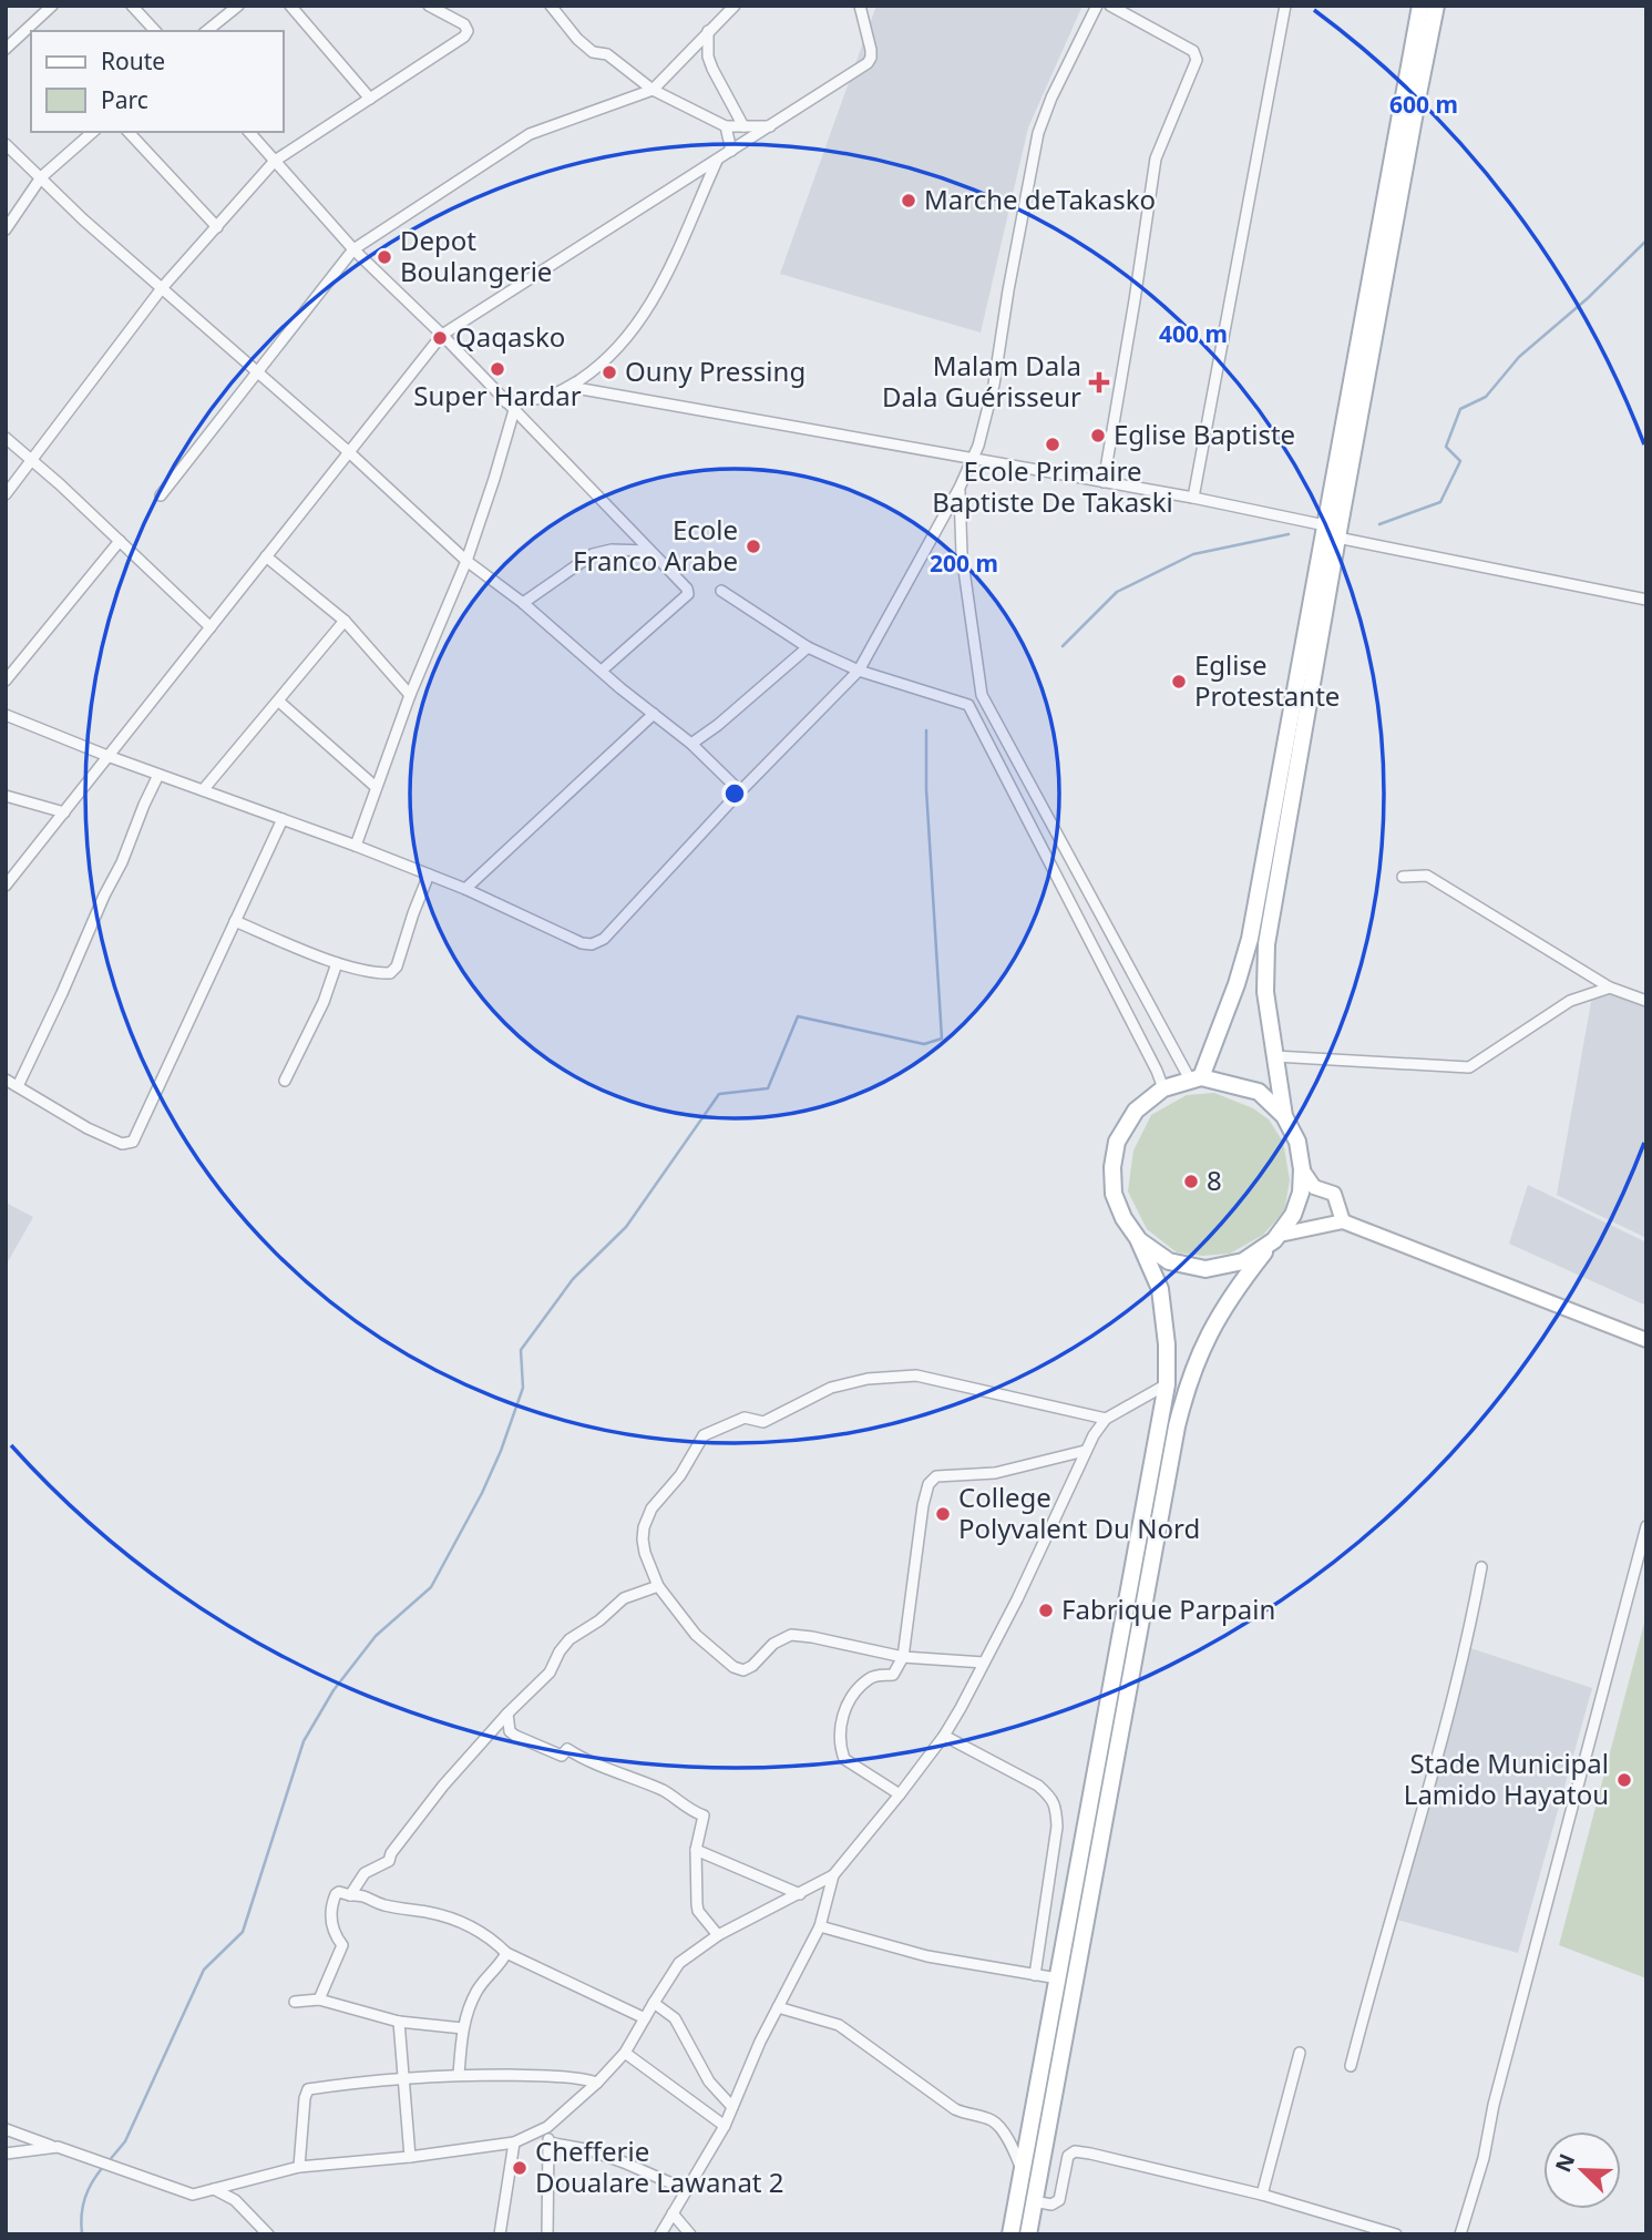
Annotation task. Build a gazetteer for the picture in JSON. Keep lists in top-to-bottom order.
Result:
{
  "places": {
    "other": [
      "Marche deTakasko",
      "Depot Boulangerie",
      "Qaqasko",
      "Super Hardar",
      "Ouny Pressing",
      "Eglise Baptiste",
      "Ecole Primaire Baptiste De Takaski",
      "Ecole Franco Arabe",
      "Eglise Protestante",
      "8",
      "College Polyvalent Du Nord",
      "Fabrique Parpain",
      "Stade Municipal Lamido Hayatou",
      "Chefferie Doualare Lawanat 2"
    ],
    "health": ["Malam Dala Dala Guérisseur"]
  },
  "legend": ["Route", "Parc"],
  "north": "top left",
  "rings": ["600 m", "400 m", "200 m"]
}
